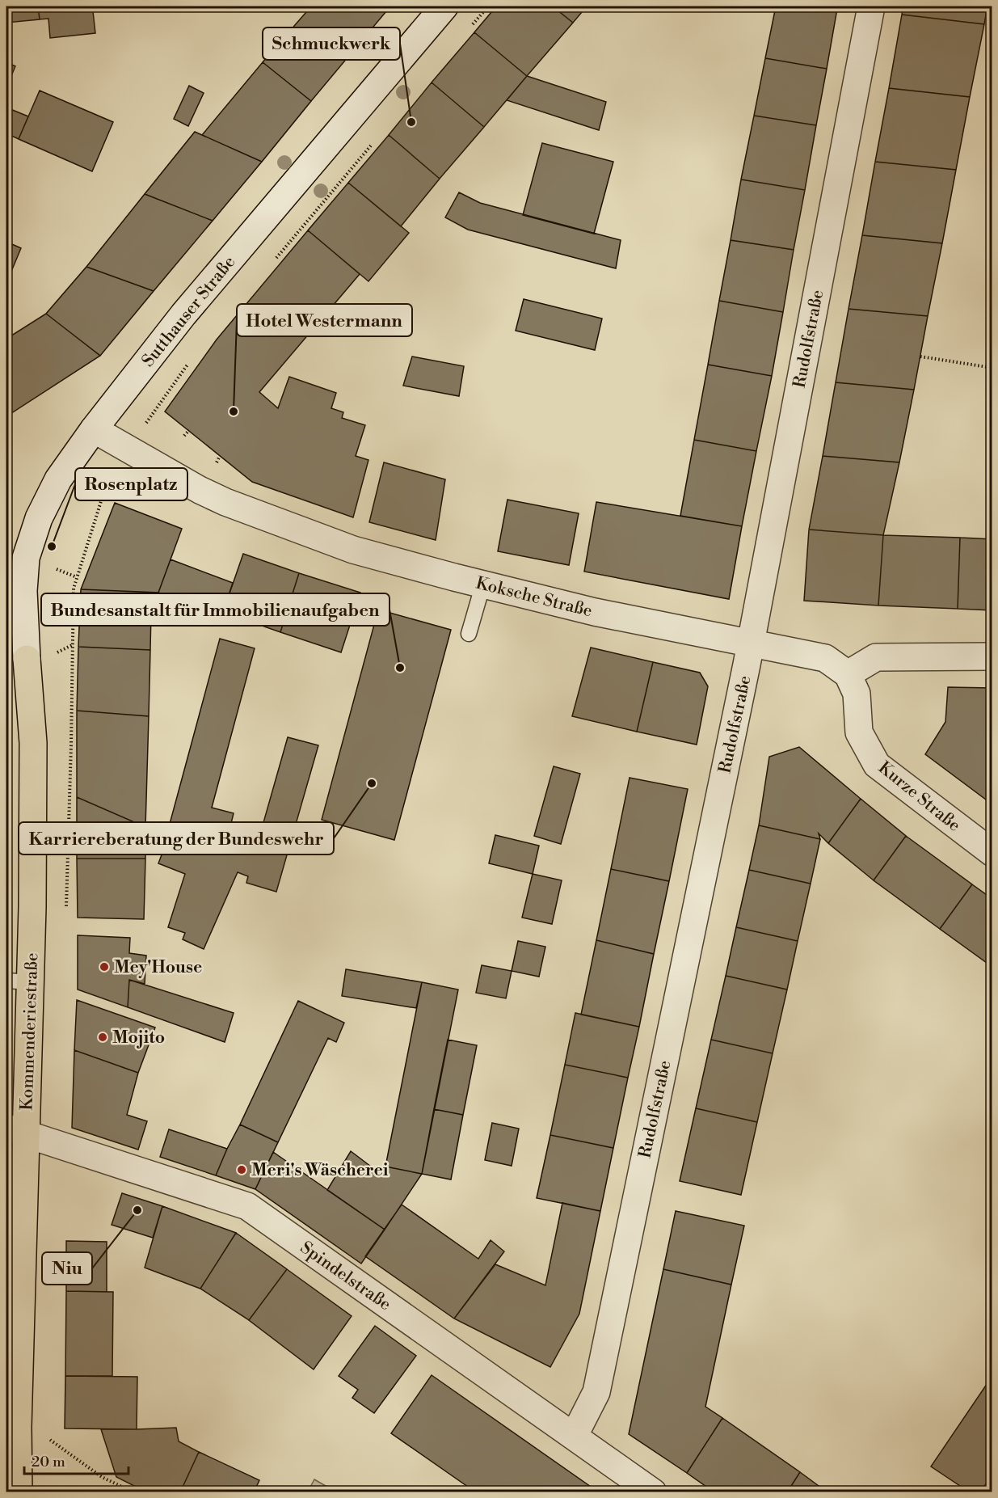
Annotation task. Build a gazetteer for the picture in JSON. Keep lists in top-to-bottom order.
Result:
{
  "streets": {
    "main road": ["Kommenderiestraße"],
    "street": [
      "Sutthauser Straße",
      "Rudolfstraße",
      "Koksche Straße",
      "Kurze Straße",
      "Spindelstraße"
    ]
  },
  "crossings": [
    ["Sutthauser Straße", "Koksche Straße"],
    ["Sutthauser Straße", "Kommenderiestraße"],
    ["Rudolfstraße", "Koksche Straße"],
    ["Rudolfstraße", "Spindelstraße"],
    ["Koksche Straße", "Kurze Straße"],
    ["Kommenderiestraße", "Spindelstraße"]
  ],
  "places": [
    "Schmuckwerk",
    "Hotel Westermann",
    "Rosenplatz",
    "Bundesanstalt für Immobilienaufgaben",
    "Karriereberatung der Bundeswehr",
    "Mey'House",
    "Mojito",
    "Meri's Wäscherei",
    "Niu"
  ],
  "scale_bar": "20 m"
}
